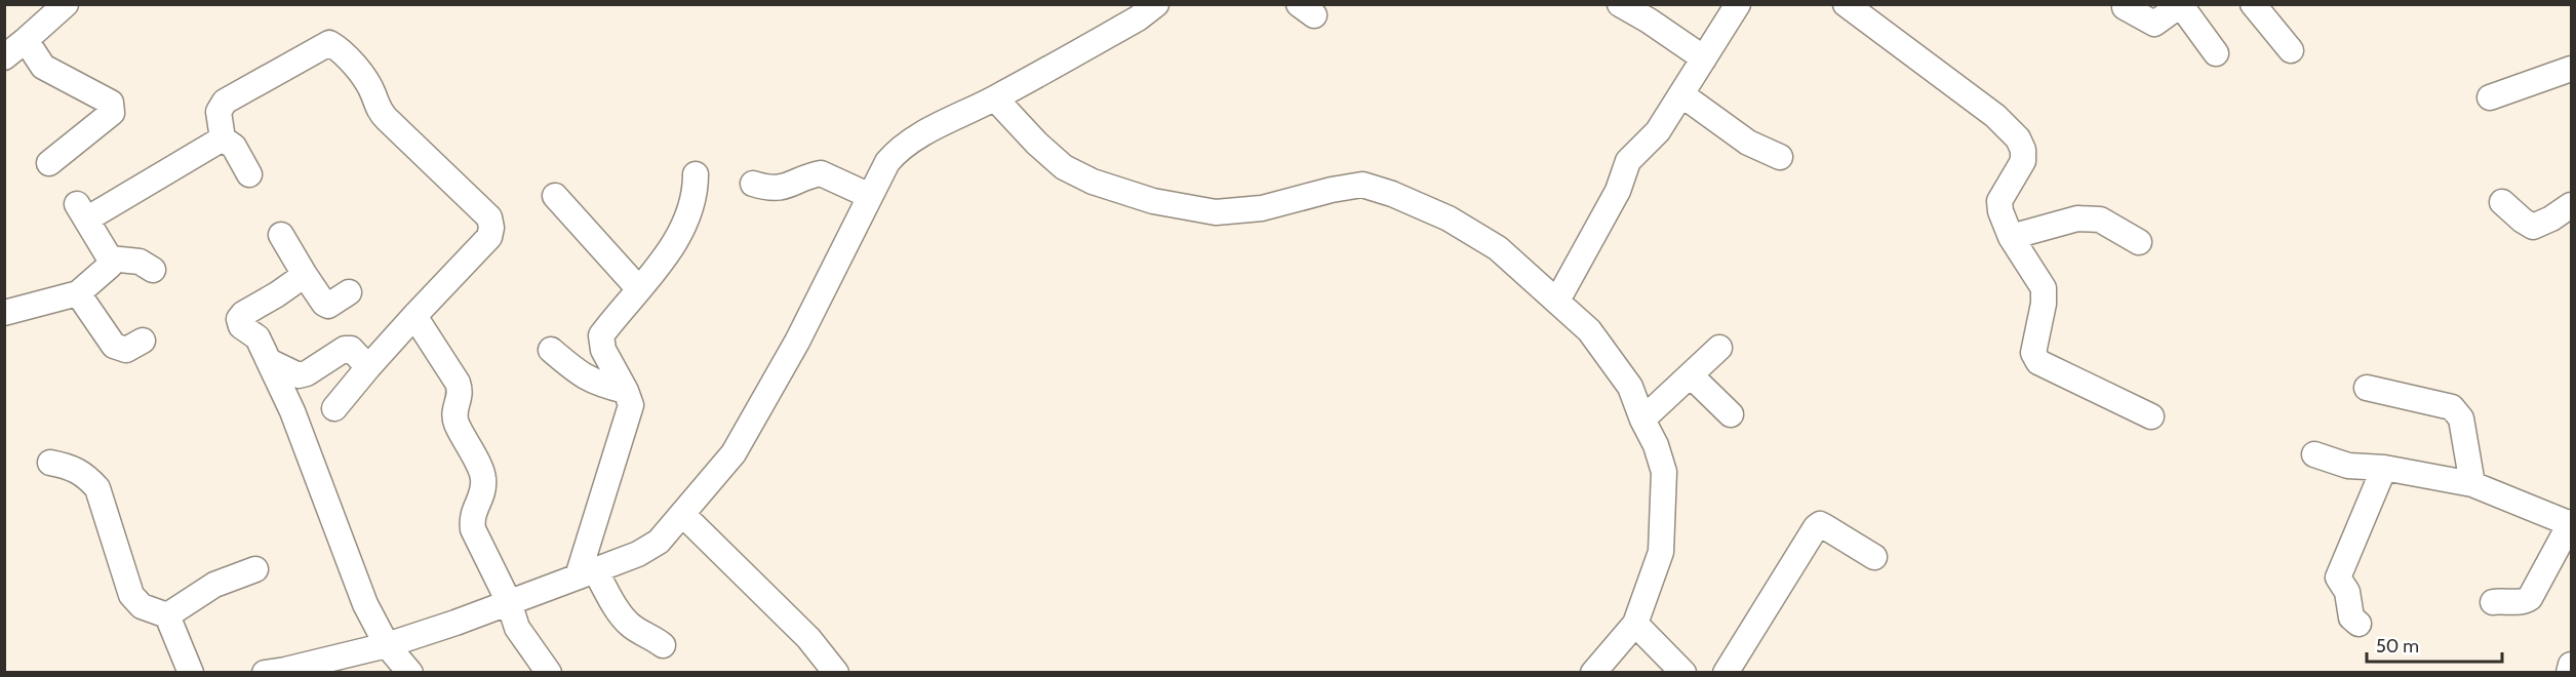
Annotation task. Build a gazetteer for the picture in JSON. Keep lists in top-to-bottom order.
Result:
{
  "scale_bar": "50 m"
}
